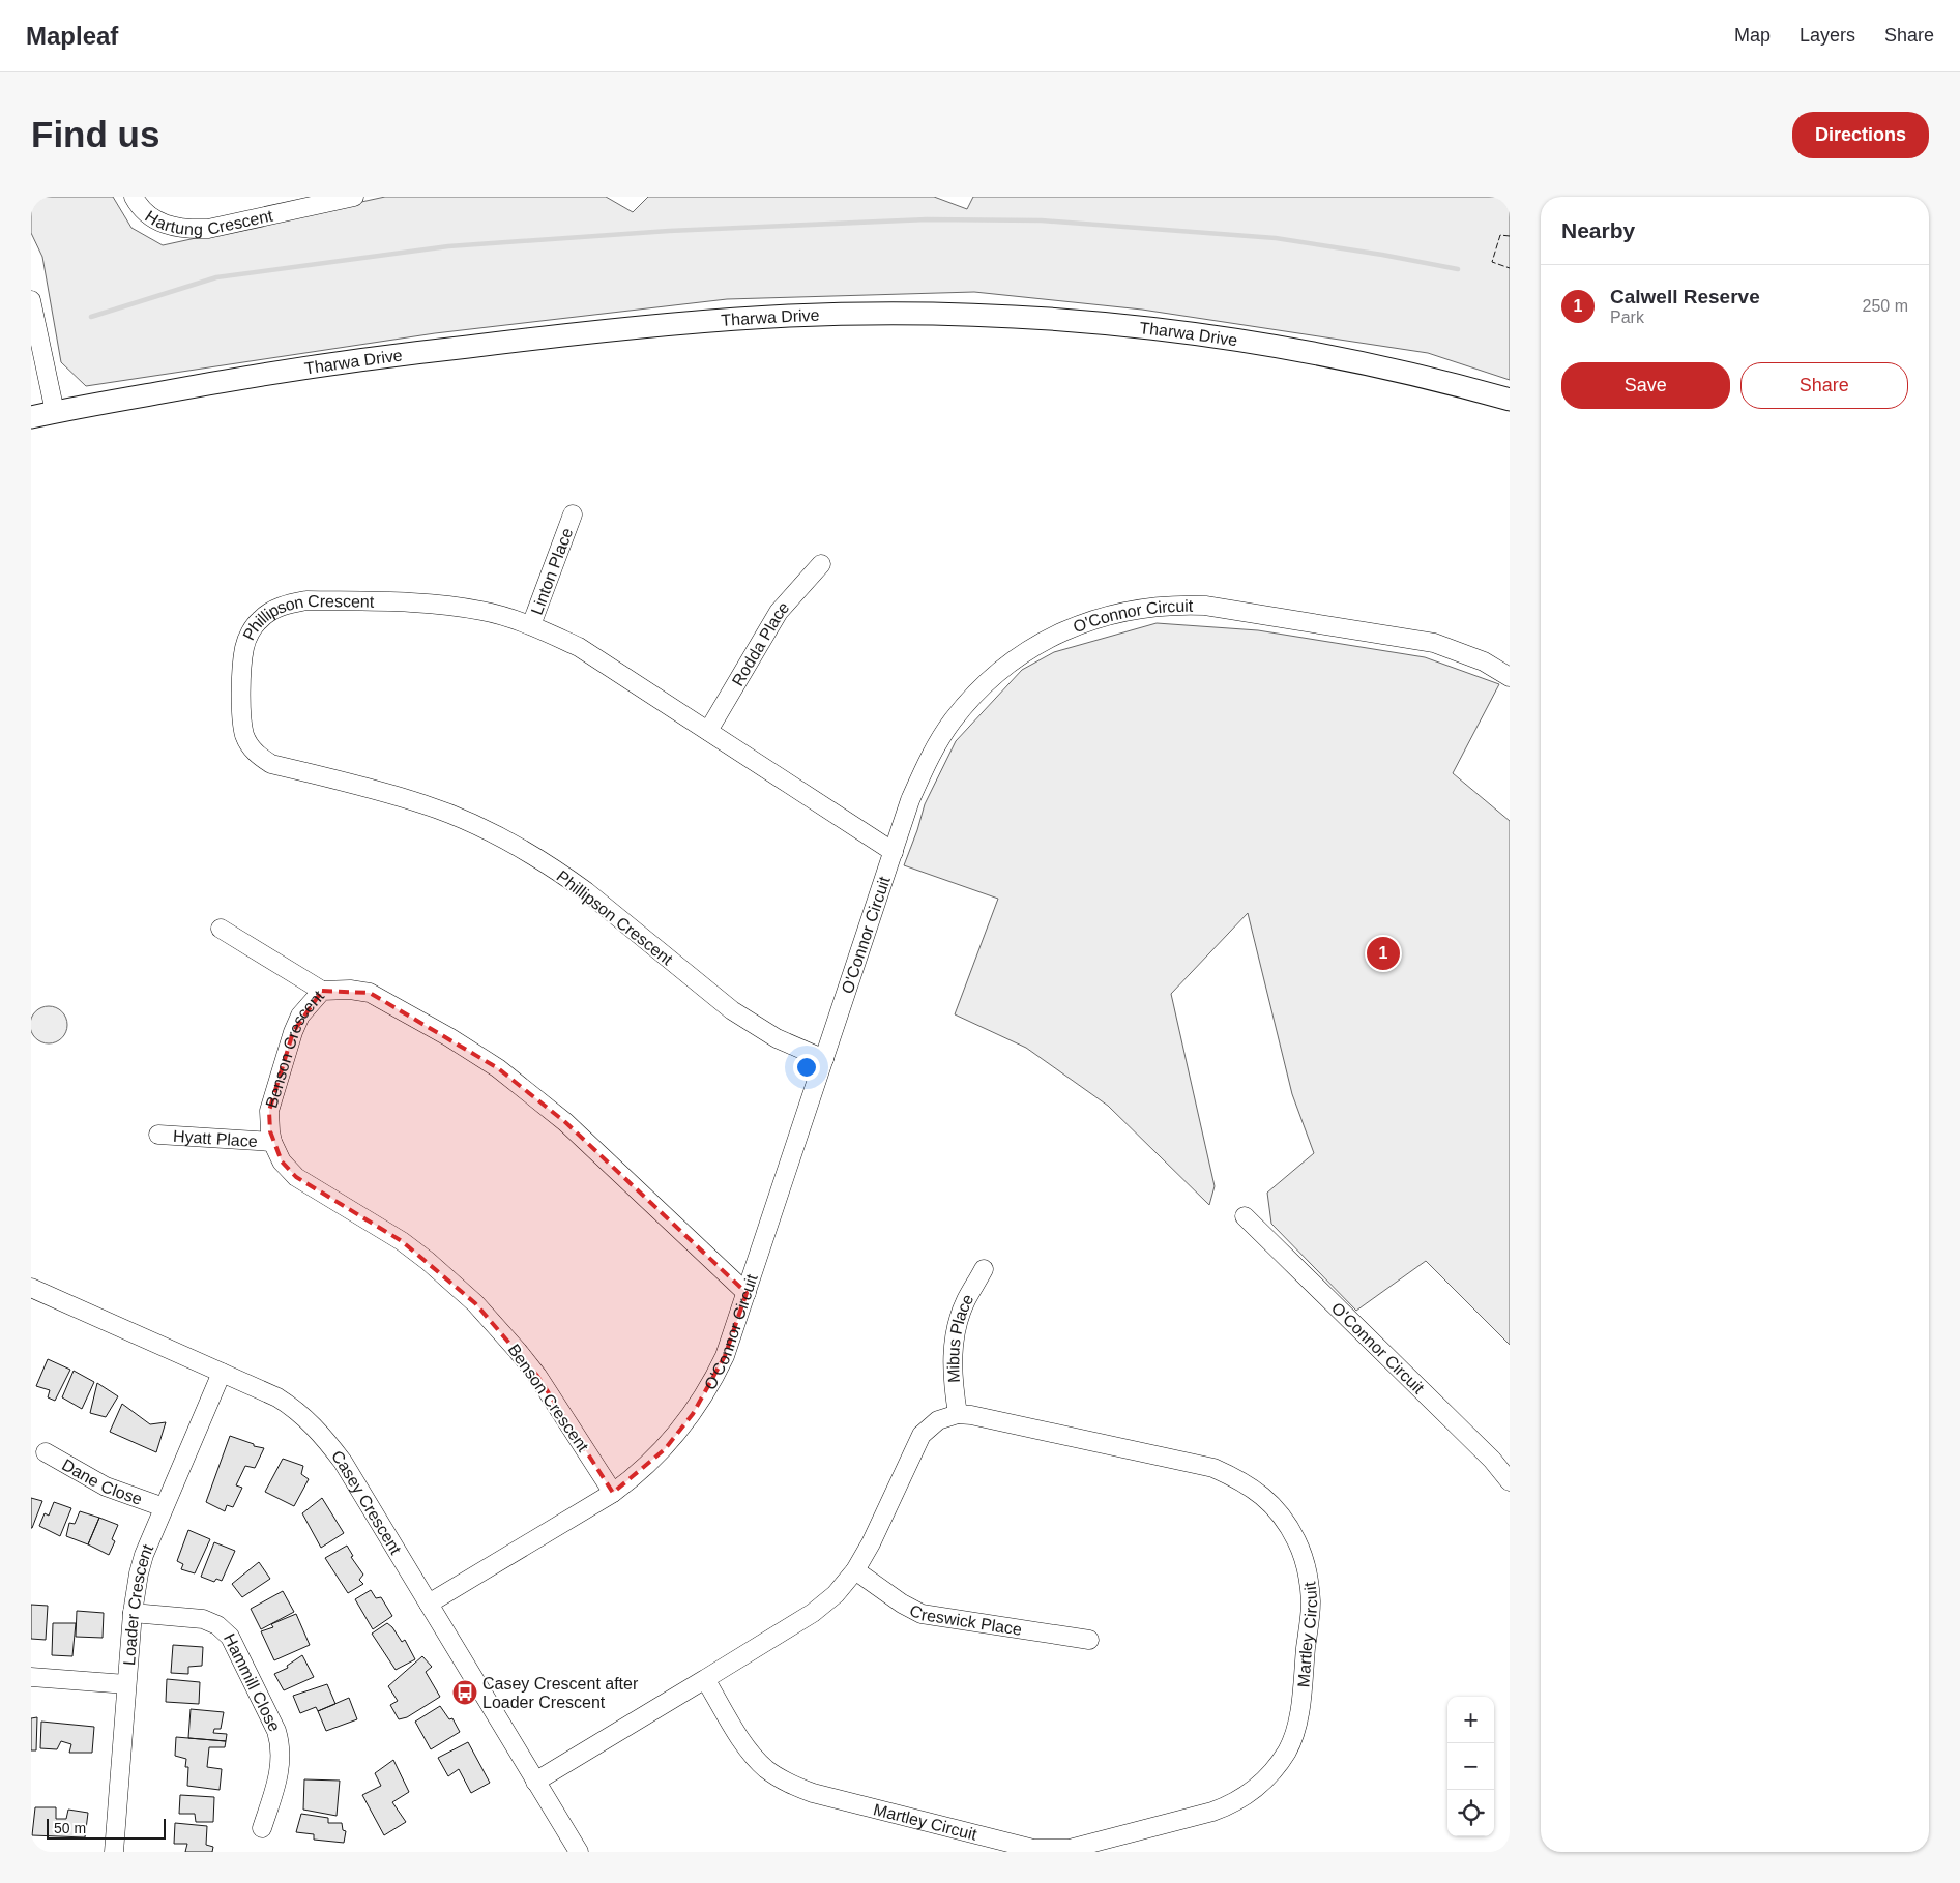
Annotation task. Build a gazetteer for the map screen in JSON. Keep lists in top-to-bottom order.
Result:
{
  "streets": {
    "main road": ["Tharwa Drive"],
    "street": [
      "Hartung Crescent",
      "Linton Place",
      "O'Connor Circuit",
      "Phillipson Crescent",
      "Rodda Place",
      "Benson Crescent",
      "Hyatt Place",
      "Mibus Place",
      "Dane Close",
      "Casey Crescent",
      "Loader Crescent",
      "Creswick Place",
      "Martley Circuit",
      "Hammill Close"
    ]
  },
  "crossings": [
    ["Linton Place", "Phillipson Crescent"],
    ["O'Connor Circuit", "Phillipson Crescent"],
    ["O'Connor Circuit", "Benson Crescent"],
    ["O'Connor Circuit", "Casey Crescent"],
    ["Phillipson Crescent", "Rodda Place"],
    ["Benson Crescent", "Hyatt Place"],
    ["Mibus Place", "Martley Circuit"],
    ["Dane Close", "Loader Crescent"],
    ["Casey Crescent", "Loader Crescent"],
    ["Loader Crescent", "Hammill Close"]
  ],
  "places": {
    "bus stop": ["Casey Crescent after Loader Crescent"]
  },
  "scale_bar": "50 m",
  "page": {
    "header": "Mapleaf",
    "nav": ["Map", "Layers", "Share"],
    "buttons": [
      "Directions",
      ["Save", "Share"]
    ],
    "title": "Find us",
    "heading": "Nearby",
    "list": [
      {
        "mark": "1",
        "name": "Calwell Reserve",
        "note": "Park",
        "value": "250 m"
      }
    ],
    "pins": "1",
    "map_buttons": ["+", "−"],
    "scale": "50 m"
  }
}
